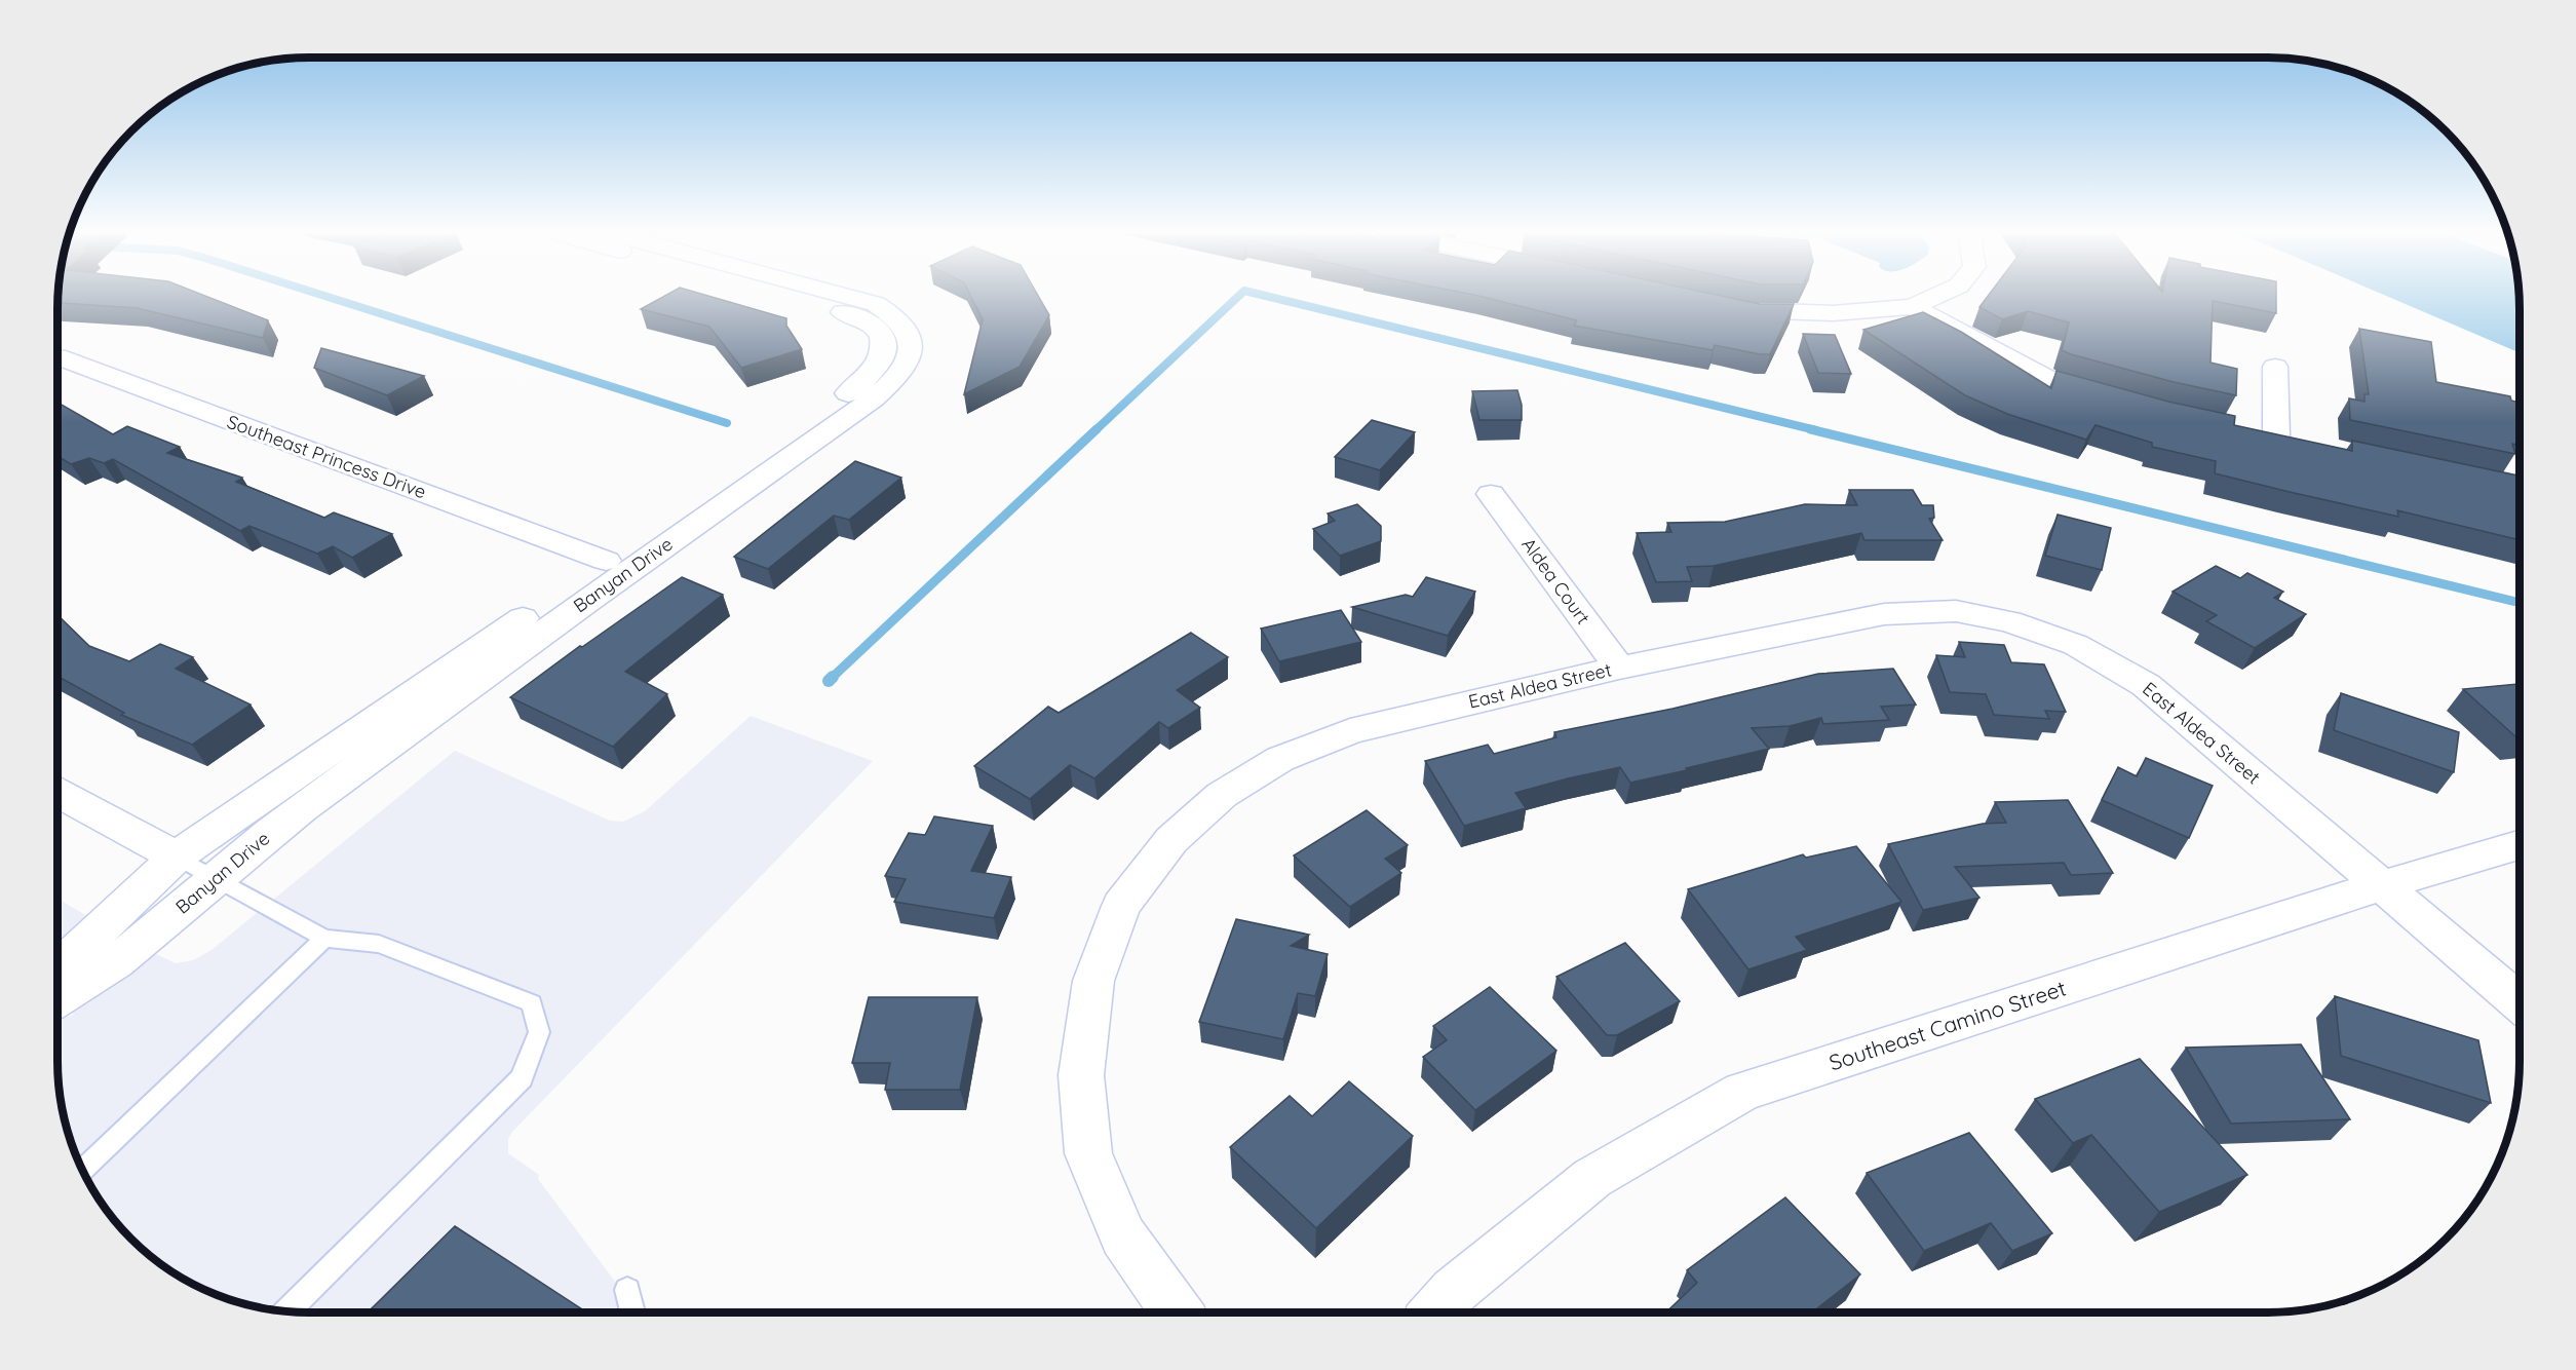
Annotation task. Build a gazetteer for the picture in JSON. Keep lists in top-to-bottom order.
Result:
{
  "streets": {
    "street": [
      "Southeast Princess Drive",
      "Banyan Drive",
      "Aldea Court",
      "East Aldea Street",
      "Southeast Camino Street"
    ]
  },
  "crossings": [
    ["Southeast Princess Drive", "Banyan Drive"],
    ["Aldea Court", "East Aldea Street"],
    ["East Aldea Street", "Southeast Camino Street"]
  ]
}
